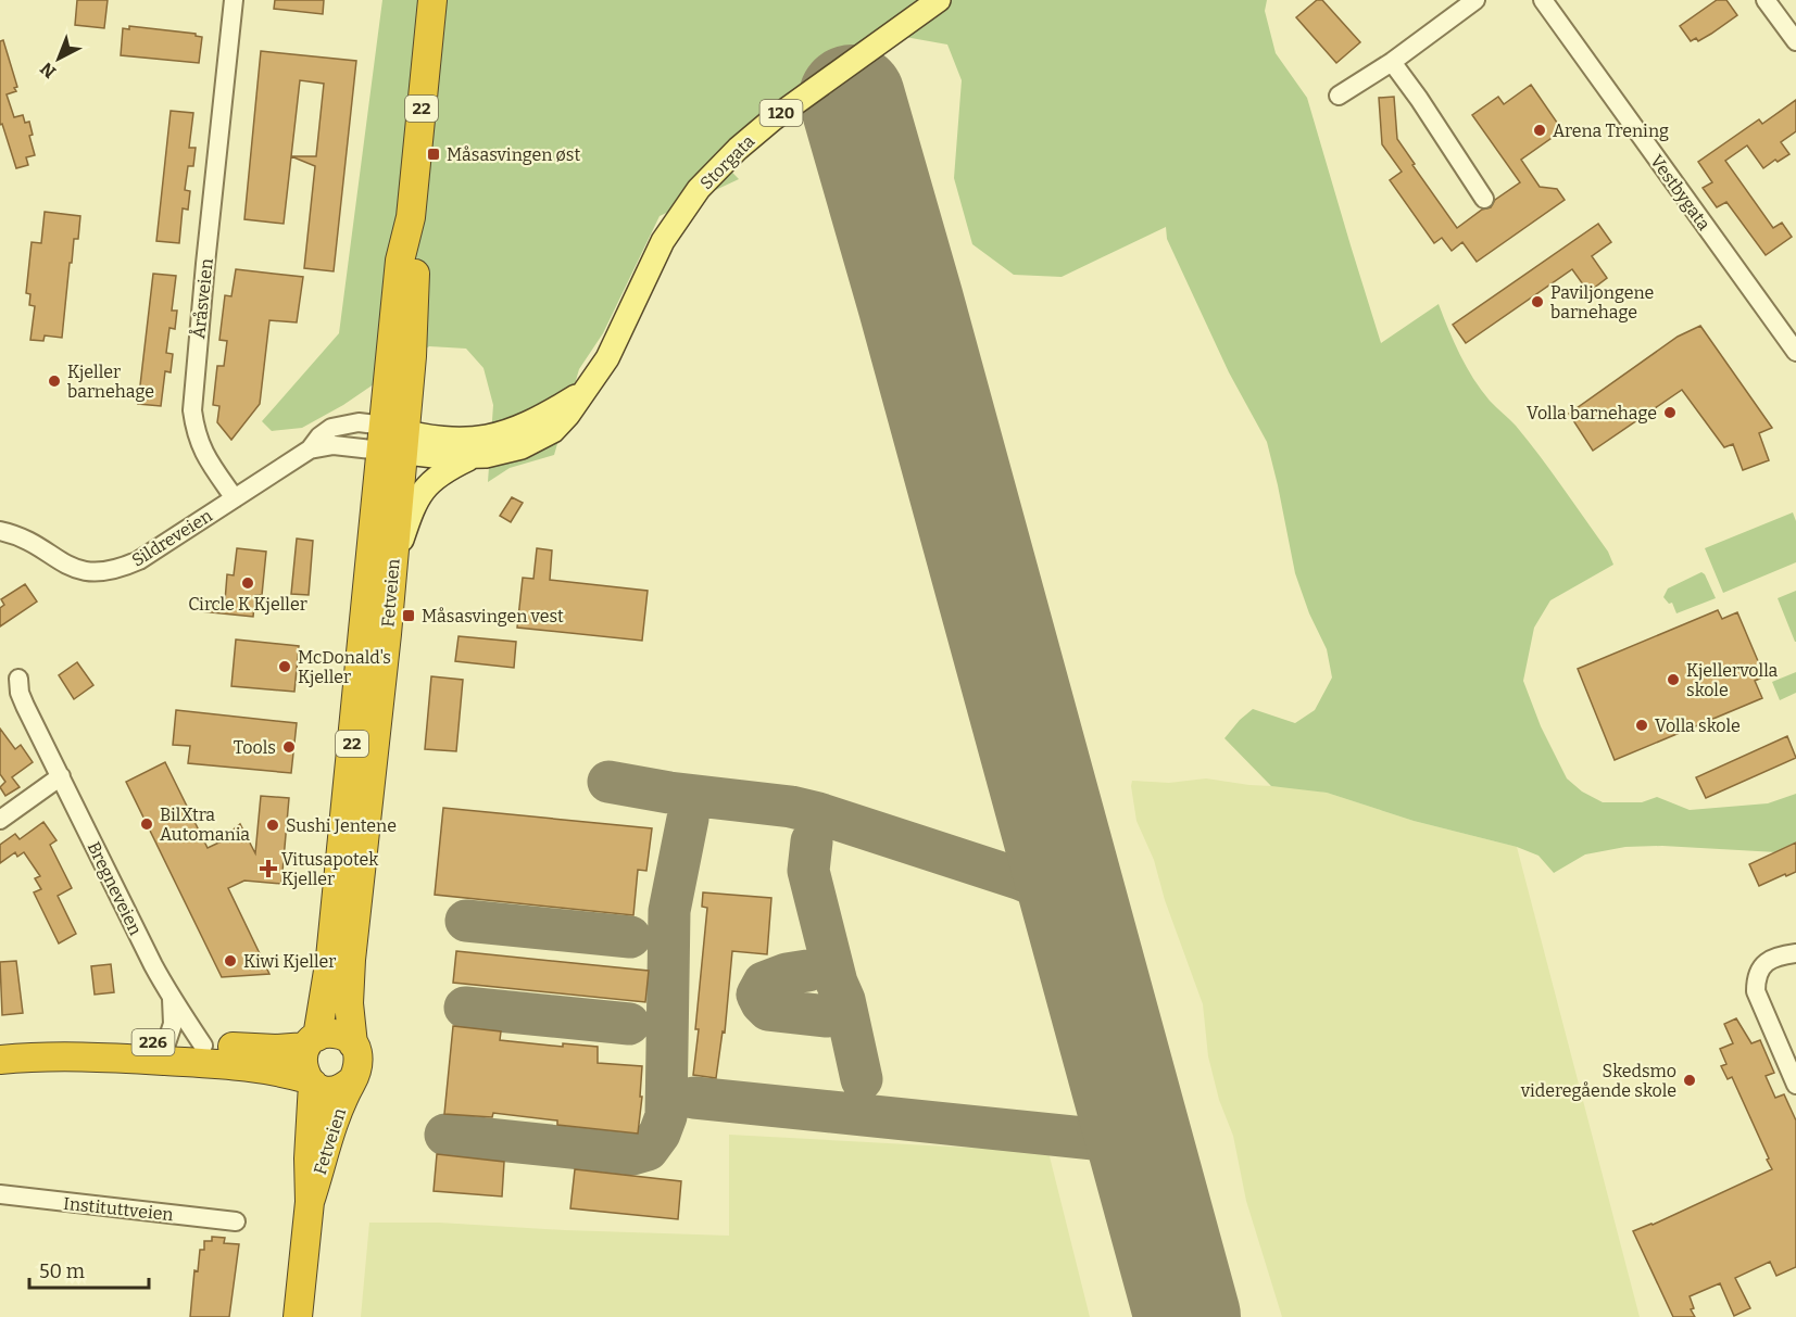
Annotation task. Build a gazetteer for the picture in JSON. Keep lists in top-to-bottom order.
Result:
{
  "streets": {
    "highway": ["22", "Fetveien", "226"],
    "main road": ["120", "Storgata"],
    "street": [
      "Vestbygata",
      "Åråsveien",
      "Sildreveien",
      "Bregneveien",
      "Instituttveien"
    ]
  },
  "crossings": [
    ["22", "Fetveien"],
    ["22", "226"],
    ["Storgata", "Fetveien"],
    ["Åråsveien", "Sildreveien"],
    ["Fetveien", "226"],
    ["Bregneveien", "226"]
  ],
  "places": {
    "other": [
      "Arena Trening",
      "Paviljongene barnehage",
      "Kjeller barnehage",
      "Volla barnehage",
      "Circle K Kjeller",
      "McDonald's Kjeller",
      "Kjellervolla skole",
      "Volla skole",
      "Tools",
      "BilXtra Automania",
      "Sushi Jentene",
      "Kiwi Kjeller",
      "Skedsmo videregående skole"
    ],
    "transit": ["Måsasvingen øst", "Måsasvingen vest"],
    "health": ["Vitusapotek Kjeller"]
  },
  "scale_bar": "50 m",
  "north": "bottom left"
}
